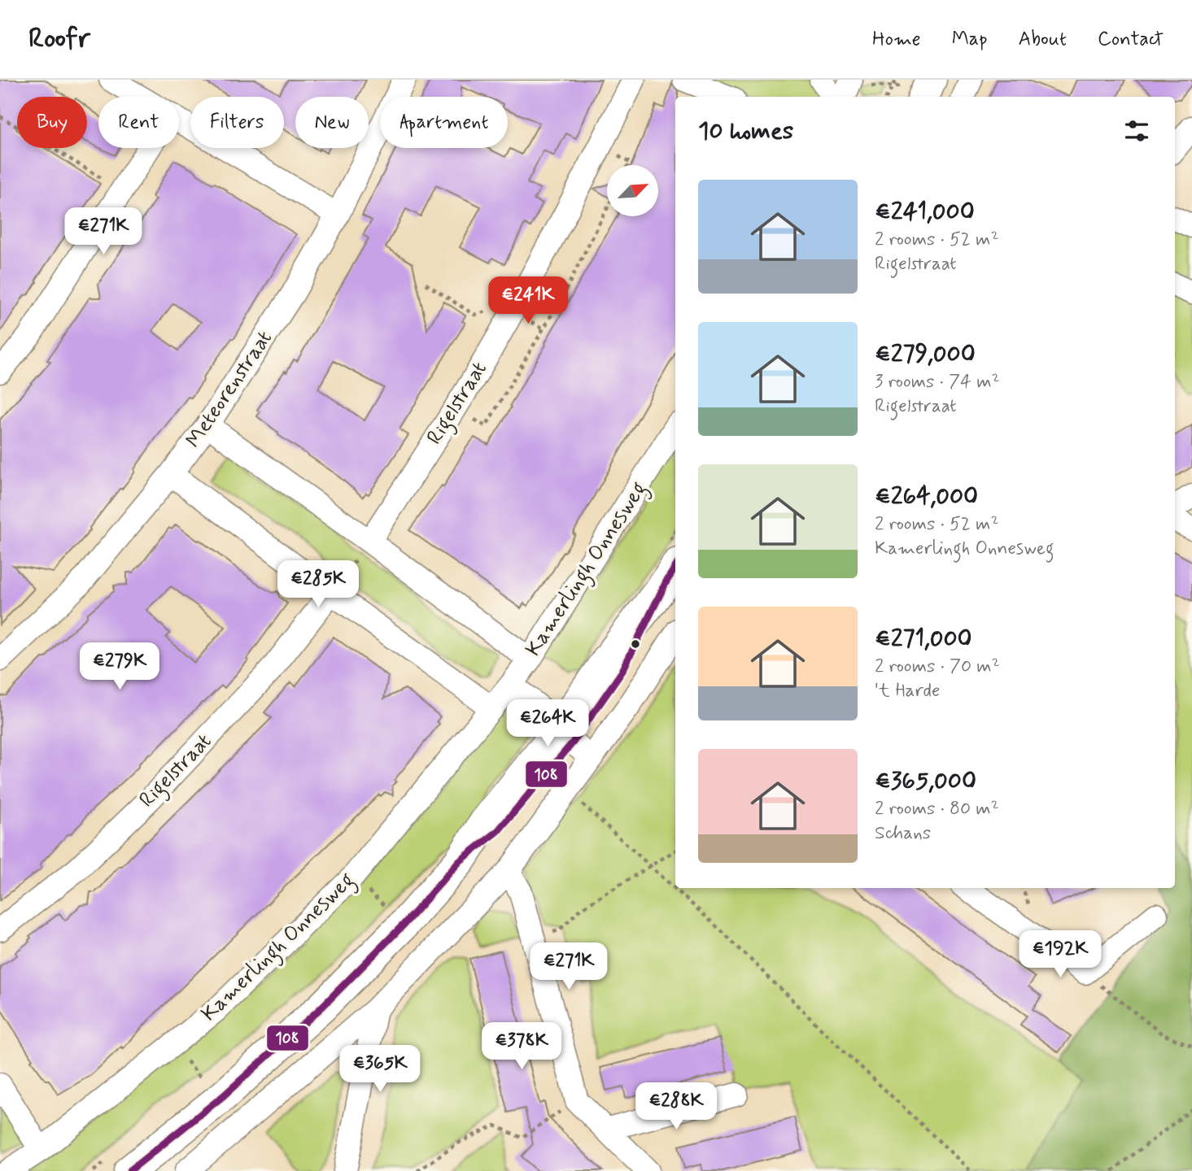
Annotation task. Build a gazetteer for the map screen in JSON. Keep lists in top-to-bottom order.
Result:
{
  "streets": {
    "street": ["Meteorenstraat", "Rigelstraat", "Kamerlingh Onnesweg"]
  },
  "lines": ["transit line 108"],
  "north": "top right",
  "page": {
    "header": "Roofr",
    "nav": [
      "Home",
      "Map",
      "About",
      "Contact"
    ],
    "chip": [
      "Buy",
      "Rent",
      "Filters",
      "New",
      "Apartment"
    ],
    "heading": "10 homes",
    "list": [
      {
        "name": "€241,000",
        "note": "2 rooms · 52 m² · Rigelstraat"
      },
      {
        "name": "€279,000",
        "note": "3 rooms · 74 m² · Rigelstraat"
      },
      {
        "name": "€264,000",
        "note": "2 rooms · 52 m² · Kamerlingh Onnesweg"
      },
      {
        "name": "€271,000",
        "note": "2 rooms · 70 m² · 't Harde"
      },
      {
        "name": "€365,000",
        "note": "2 rooms · 80 m² · Schans"
      }
    ],
    "price": [
      "€271K",
      "€241K",
      "€285K",
      "€279K",
      "€264K",
      "€192K",
      "€271K",
      "€378K",
      "€365K",
      "€288K"
    ]
  }
}
